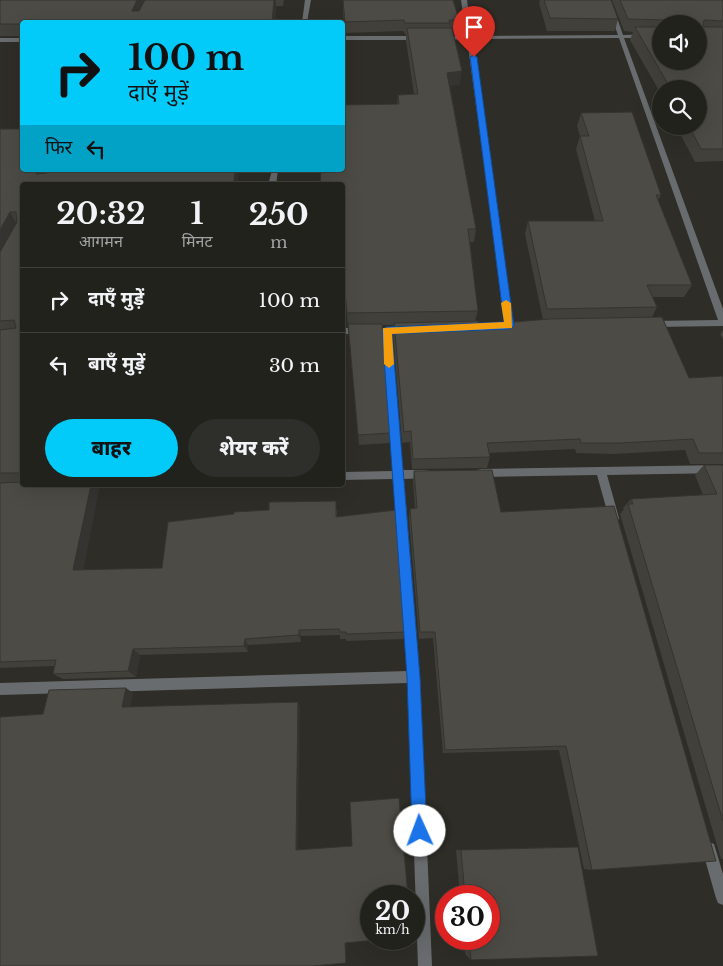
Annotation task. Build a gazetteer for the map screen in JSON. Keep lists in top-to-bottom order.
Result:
{
  "page": {
    "turn": ["100 m", "दाएँ मुड़ें"],
    "then": "फिर",
    "eta": [
      "20:32",
      "आगमन",
      "1",
      "मिनट",
      "250",
      "m"
    ],
    "list": [
      {
        "name": "दाएँ मुड़ें",
        "value": "100 m"
      },
      {
        "name": "बाएँ मुड़ें",
        "value": "30 m"
      }
    ],
    "buttons": ["बाहर", "शेयर करें"],
    "speed": "20 km/h",
    "limit": "30"
  }
}
